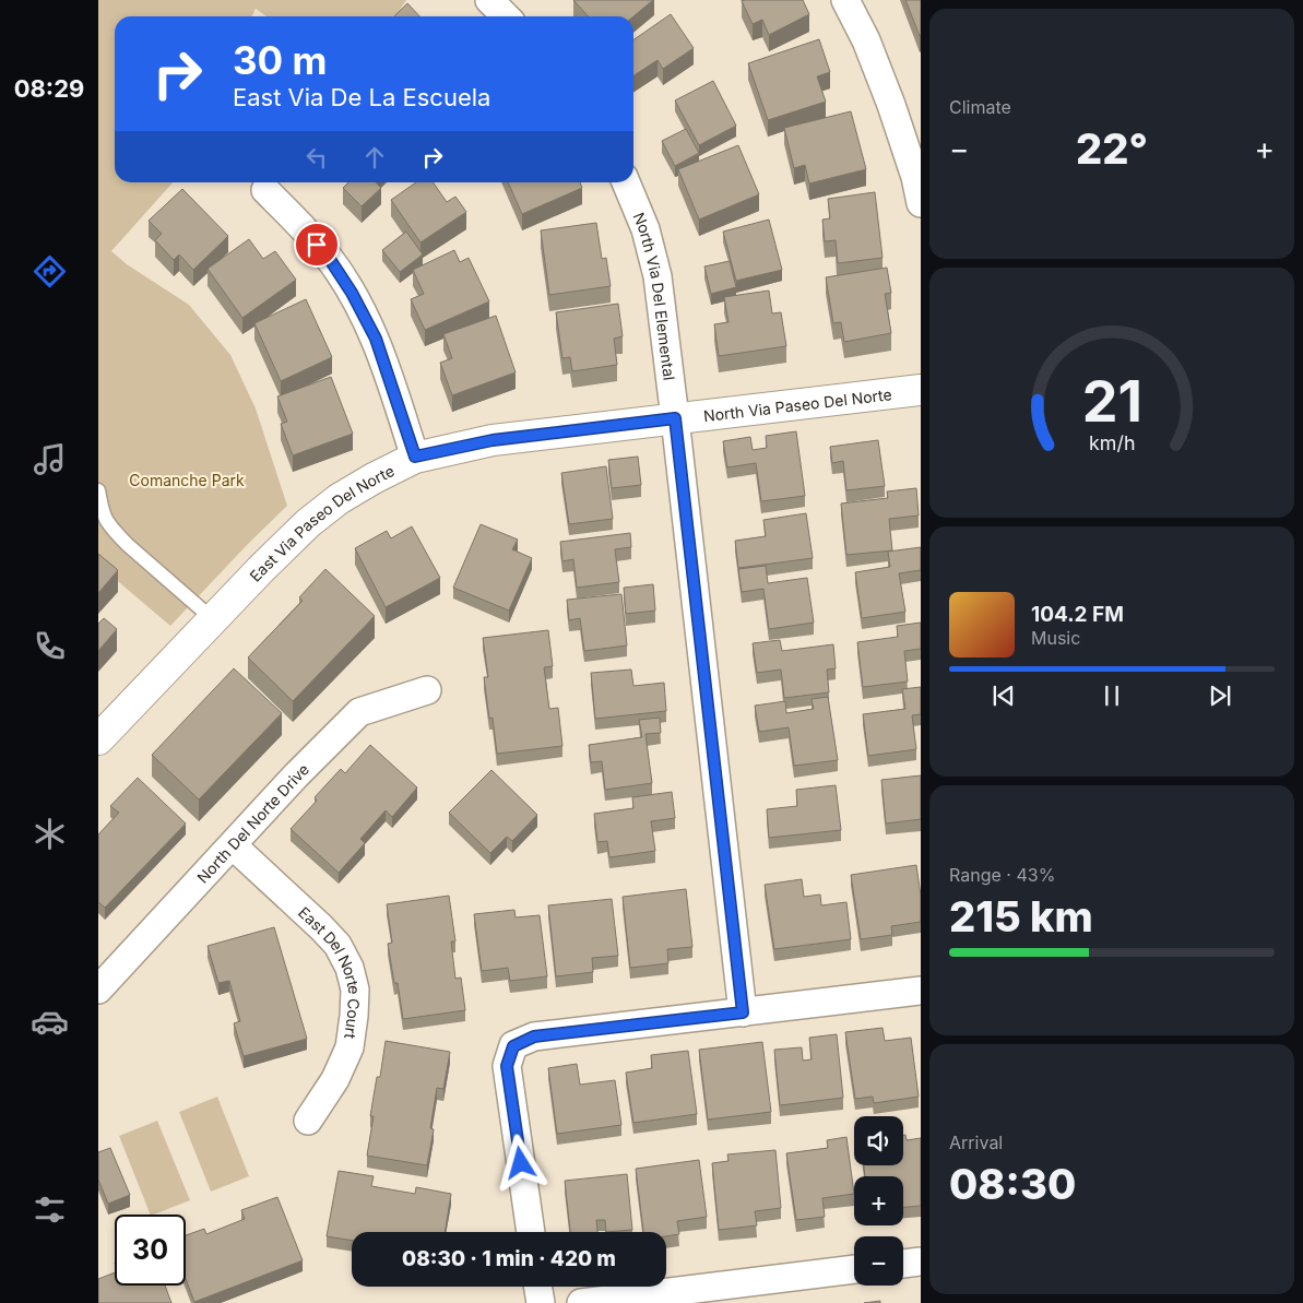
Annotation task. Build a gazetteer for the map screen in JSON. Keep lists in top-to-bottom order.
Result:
{
  "streets": {
    "street": [
      "North Via Del Elemental",
      "North Via Paseo Del Norte",
      "East Via Paseo Del Norte",
      "North Del Norte Drive",
      "East Del Norte Court"
    ]
  },
  "crossings": [
    ["North Via Del Elemental", "North Via Paseo Del Norte"],
    ["North Via Del Elemental", "East Via Paseo Del Norte"],
    ["North Via Paseo Del Norte", "East Via Paseo Del Norte"],
    ["North Del Norte Drive", "East Del Norte Court"]
  ],
  "parks": ["Comanche Park"],
  "page": {
    "tabs": "08:29",
    "tile": [
      "Climate",
      ["Range · 43%", "215 km"],
      ["Arrival", "08:30"]
    ],
    "turn": ["30 m", "East Via De La Escuela"],
    "heat": ["−", "22°", "+"],
    "song": ["104.2 FM", "Music"],
    "map_buttons": ["+", "−"],
    "limit": "30",
    "trip": "08:30 · 1 min · 420 m",
    "gauge": ["21", "km/h"]
  }
}
